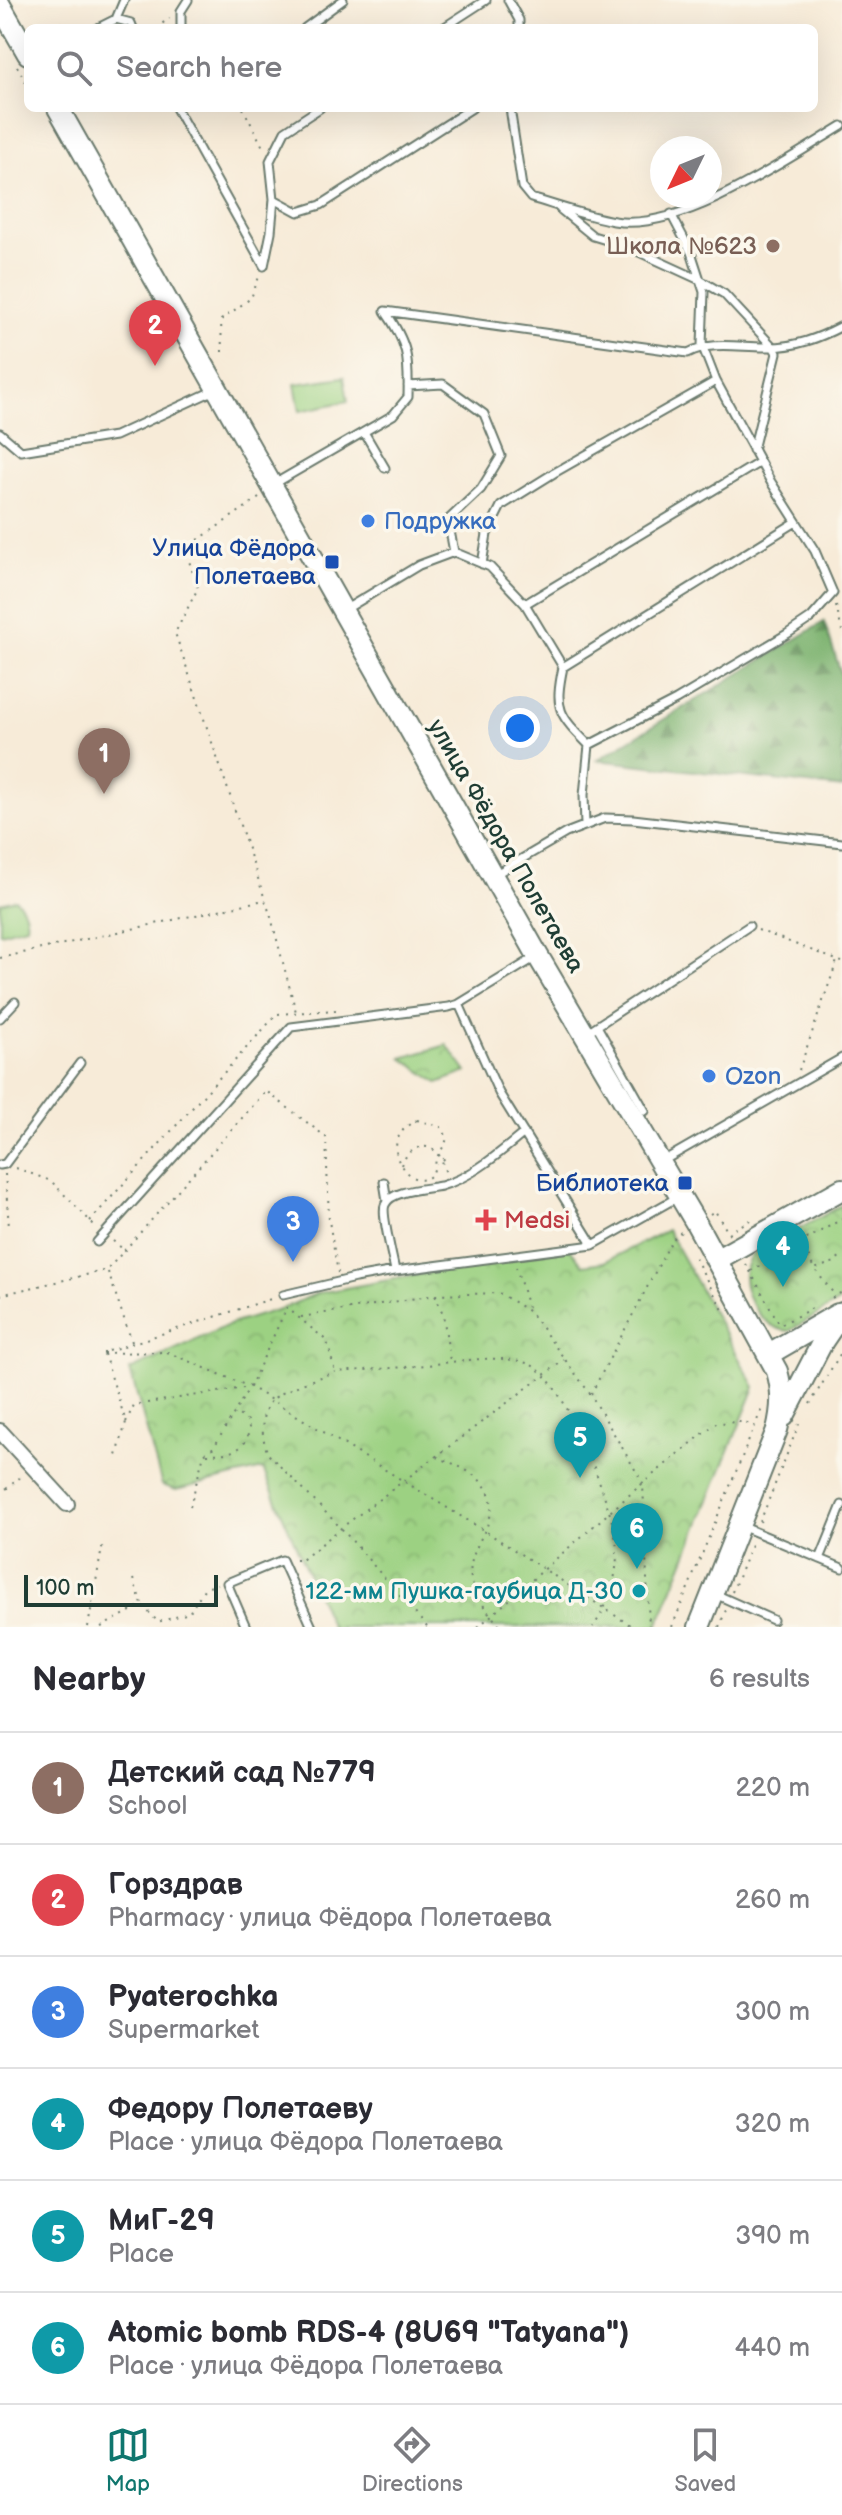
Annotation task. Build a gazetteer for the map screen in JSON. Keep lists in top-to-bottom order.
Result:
{
  "streets": {
    "main road": ["улица Фёдора Полетаева"]
  },
  "places": {
    "other": [
      "Школа №623",
      "Подружка",
      "Ozon",
      "122-мм Пушка-гаубица Д-30"
    ],
    "transit": ["Улица Фёдора Полетаева", "Библиотека"],
    "health": ["Medsi"]
  },
  "scale_bar": "100 m",
  "north": "bottom left",
  "page": {
    "search": "Search here",
    "pins": [
      "2",
      "1",
      "3",
      "4",
      "5",
      "6"
    ],
    "scale": "100 m",
    "heading": ["Nearby", "6 results"],
    "list": [
      {
        "mark": "1",
        "name": "Детский сад №779",
        "note": "School",
        "value": "220 m"
      },
      {
        "mark": "2",
        "name": "Горздрав",
        "note": "Pharmacy · улица Фёдора Полетаева",
        "value": "260 m"
      },
      {
        "mark": "3",
        "name": "Pyaterochka",
        "note": "Supermarket",
        "value": "300 m"
      },
      {
        "mark": "4",
        "name": "Федору Полетаеву",
        "note": "Place · улица Фёдора Полетаева",
        "value": "320 m"
      },
      {
        "mark": "5",
        "name": "МиГ-29",
        "note": "Place",
        "value": "390 m"
      },
      {
        "mark": "6",
        "name": "Atomic bomb RDS-4 (8U69 \"Tatyana\")",
        "note": "Place · улица Фёдора Полетаева",
        "value": "440 m"
      }
    ],
    "nav": ["Map", "Directions", "Saved"]
  }
}
